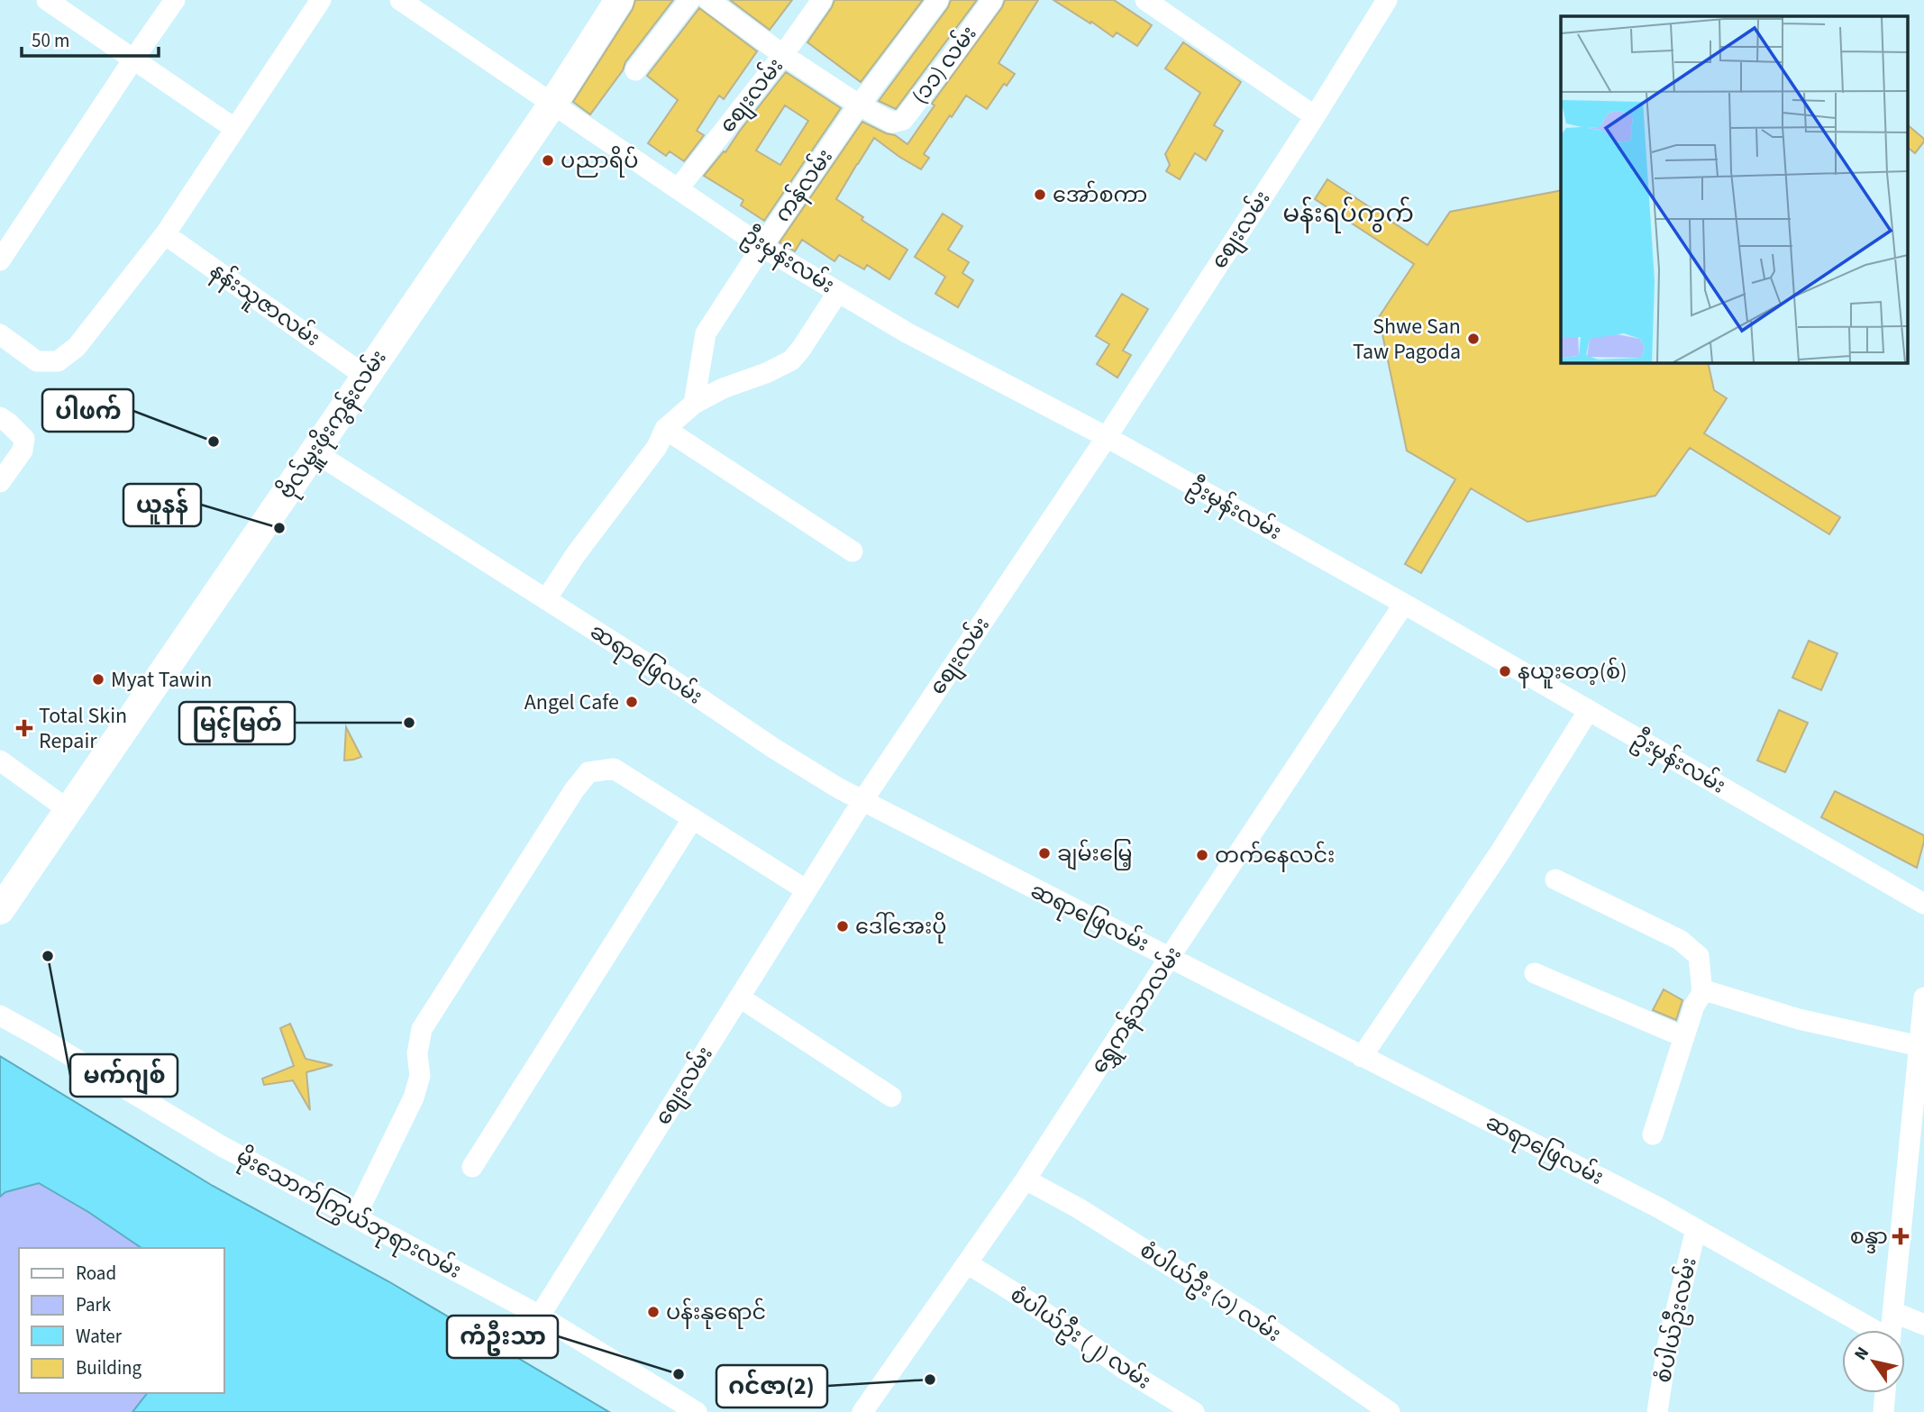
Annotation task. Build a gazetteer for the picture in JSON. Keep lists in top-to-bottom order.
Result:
{
  "streets": {
    "street": [
      "(၁၁) လမ်း",
      "စျေးလမ်း",
      "ကန်လမ်း",
      "ဦးမှန်းလမ်း",
      "နန်းသူဇာလမ်း",
      "ဗိုလ်မှူးဖိုးကွန်းလမ်း",
      "ဆရာဖြေလမ်း",
      "‌ရွှေကန်သာလမ်း",
      "မိုးသောက်ကြွယ်ဘုရားလမ်း",
      "စံပါယ်ဦး (၁) လမ်း",
      "စံပါယ်ဦးလမ်း",
      "စံပါယ်ဦး (၂) လမ်း"
    ]
  },
  "crossings": [
    ["(၁၁) လမ်း", "ကန်လမ်း"],
    ["စျေးလမ်း", "ဦးမှန်းလမ်း"],
    ["စျေးလမ်း", "ဆရာဖြေလမ်း"],
    ["စျေးလမ်း", "မိုးသောက်ကြွယ်ဘုရားလမ်း"],
    ["ကန်လမ်း", "ဦးမှန်းလမ်း"],
    ["ဦးမှန်းလမ်း", "ဗိုလ်မှူးဖိုးကွန်းလမ်း"],
    ["ဦးမှန်းလမ်း", "‌ရွှေကန်သာလမ်း"],
    ["နန်းသူဇာလမ်း", "ဗိုလ်မှူးဖိုးကွန်းလမ်း"],
    ["ဗိုလ်မှူးဖိုးကွန်းလမ်း", "ဆရာဖြေလမ်း"],
    ["ဆရာဖြေလမ်း", "‌ရွှေကန်သာလမ်း"],
    ["ဆရာဖြေလမ်း", "စံပါယ်ဦးလမ်း"],
    ["‌ရွှေကန်သာလမ်း", "စံပါယ်ဦး (၁) လမ်း"],
    ["‌ရွှေကန်သာလမ်း", "စံပါယ်ဦး (၂) လမ်း"]
  ],
  "districts": ["မန်းရပ်ကွက်"],
  "places": {
    "other": [
      "ပညာရိပ်",
      "အော်စကာ",
      "Shwe San Taw Pagoda",
      "ပါဖက်",
      "ယူနန်",
      "နယူးတေ့(စ်)",
      "Myat Tawin",
      "Angel Cafe",
      "မြင့်မြတ်",
      "ချမ်းမြေ့",
      "တက်နေလင်း",
      "ဒေါ်အေးပို",
      "မက်ဂျစ်",
      "ပန်းနုရောင်",
      "ကံဦးသာ",
      "ဂင်ဇာ(2)"
    ],
    "health": ["Total Skin Repair", "စန္ဒာ"]
  },
  "legend": [
    "Road",
    "Park",
    "Water",
    "Building"
  ],
  "scale_bar": "50 m",
  "north": "top left"
}
